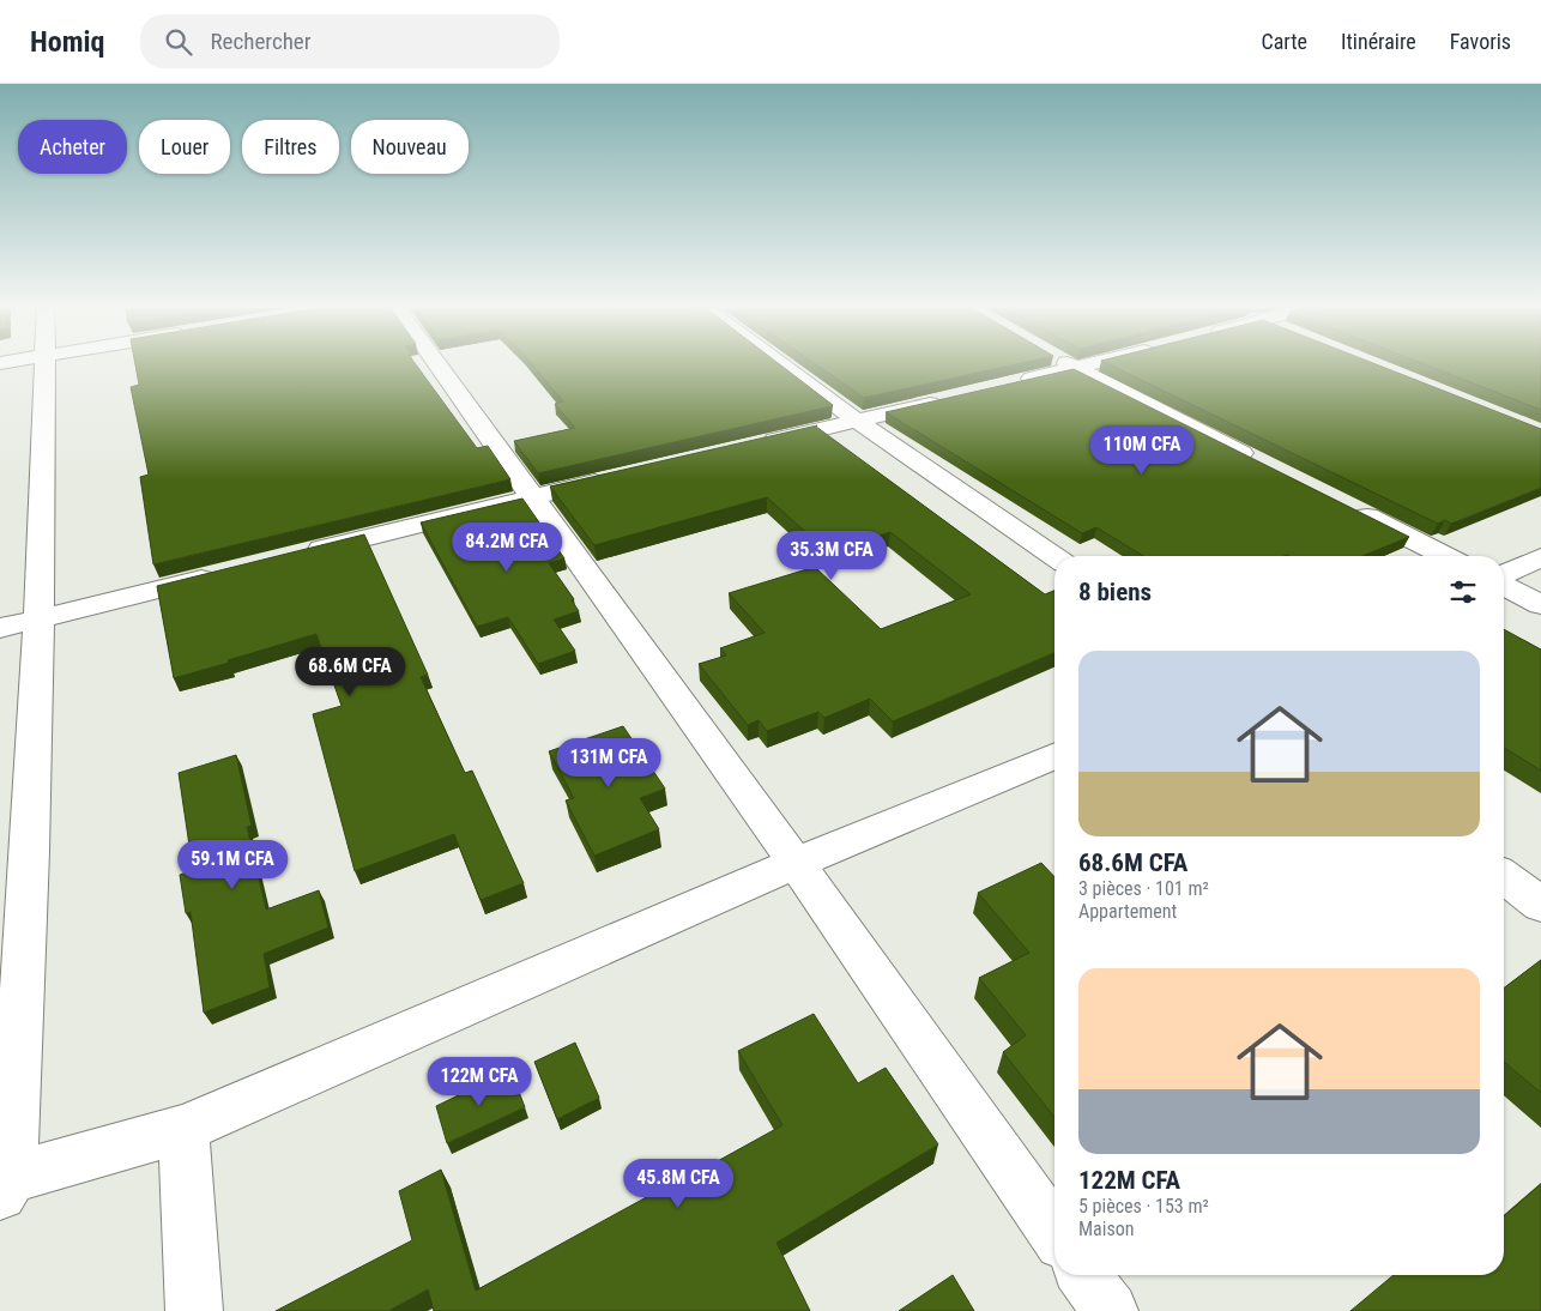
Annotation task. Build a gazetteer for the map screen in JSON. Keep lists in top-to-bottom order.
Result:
{
  "page": {
    "header": "Homiq",
    "search": "Rechercher",
    "nav": ["Carte", "Itinéraire", "Favoris"],
    "chip": [
      "Acheter",
      "Louer",
      "Filtres",
      "Nouveau"
    ],
    "price": [
      "110M CFA",
      "84.2M CFA",
      "35.3M CFA",
      "68.6M CFA",
      "131M CFA",
      "59.1M CFA",
      "122M CFA",
      "45.8M CFA"
    ],
    "heading": "8 biens",
    "list": [
      {
        "name": "68.6M CFA",
        "note": "3 pièces · 101 m² · Appartement"
      },
      {
        "name": "122M CFA",
        "note": "5 pièces · 153 m² · Maison"
      }
    ]
  }
}
